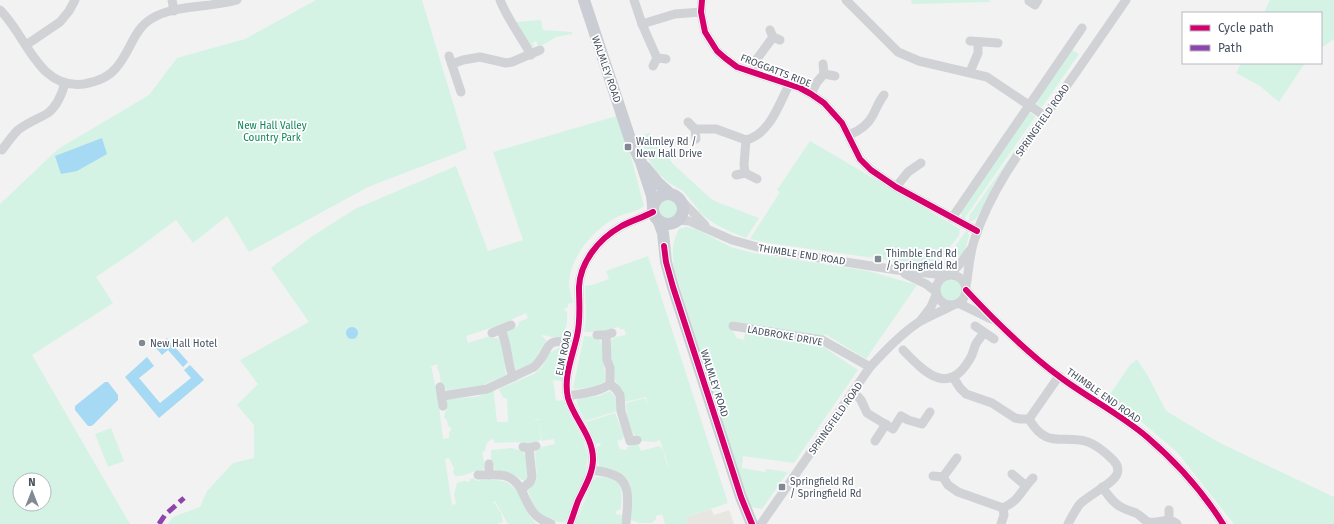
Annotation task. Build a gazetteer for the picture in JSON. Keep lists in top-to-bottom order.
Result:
{
  "streets": {
    "main road": ["WALMLEY ROAD"],
    "street": [
      "FROGGATTS RIDE",
      "SPRINGFIELD ROAD",
      "THIMBLE END ROAD",
      "LADBROKE DRIVE",
      "ELM ROAD"
    ]
  },
  "crossings": [
    ["WALMLEY ROAD", "THIMBLE END ROAD"],
    ["WALMLEY ROAD", "ELM ROAD"],
    ["FROGGATTS RIDE", "SPRINGFIELD ROAD"],
    ["SPRINGFIELD ROAD", "THIMBLE END ROAD"],
    ["SPRINGFIELD ROAD", "LADBROKE DRIVE"],
    ["THIMBLE END ROAD", "ELM ROAD"]
  ],
  "parks": ["New Hall Valley Country Park"],
  "places": {
    "transit": ["Walmley Rd / New Hall Drive", "Thimble End Rd / Springfield Rd", "Springfield Rd / Springfield Rd"],
    "other": ["New Hall Hotel"]
  },
  "legend": ["Cycle path", "Path"],
  "north": "top"
}
